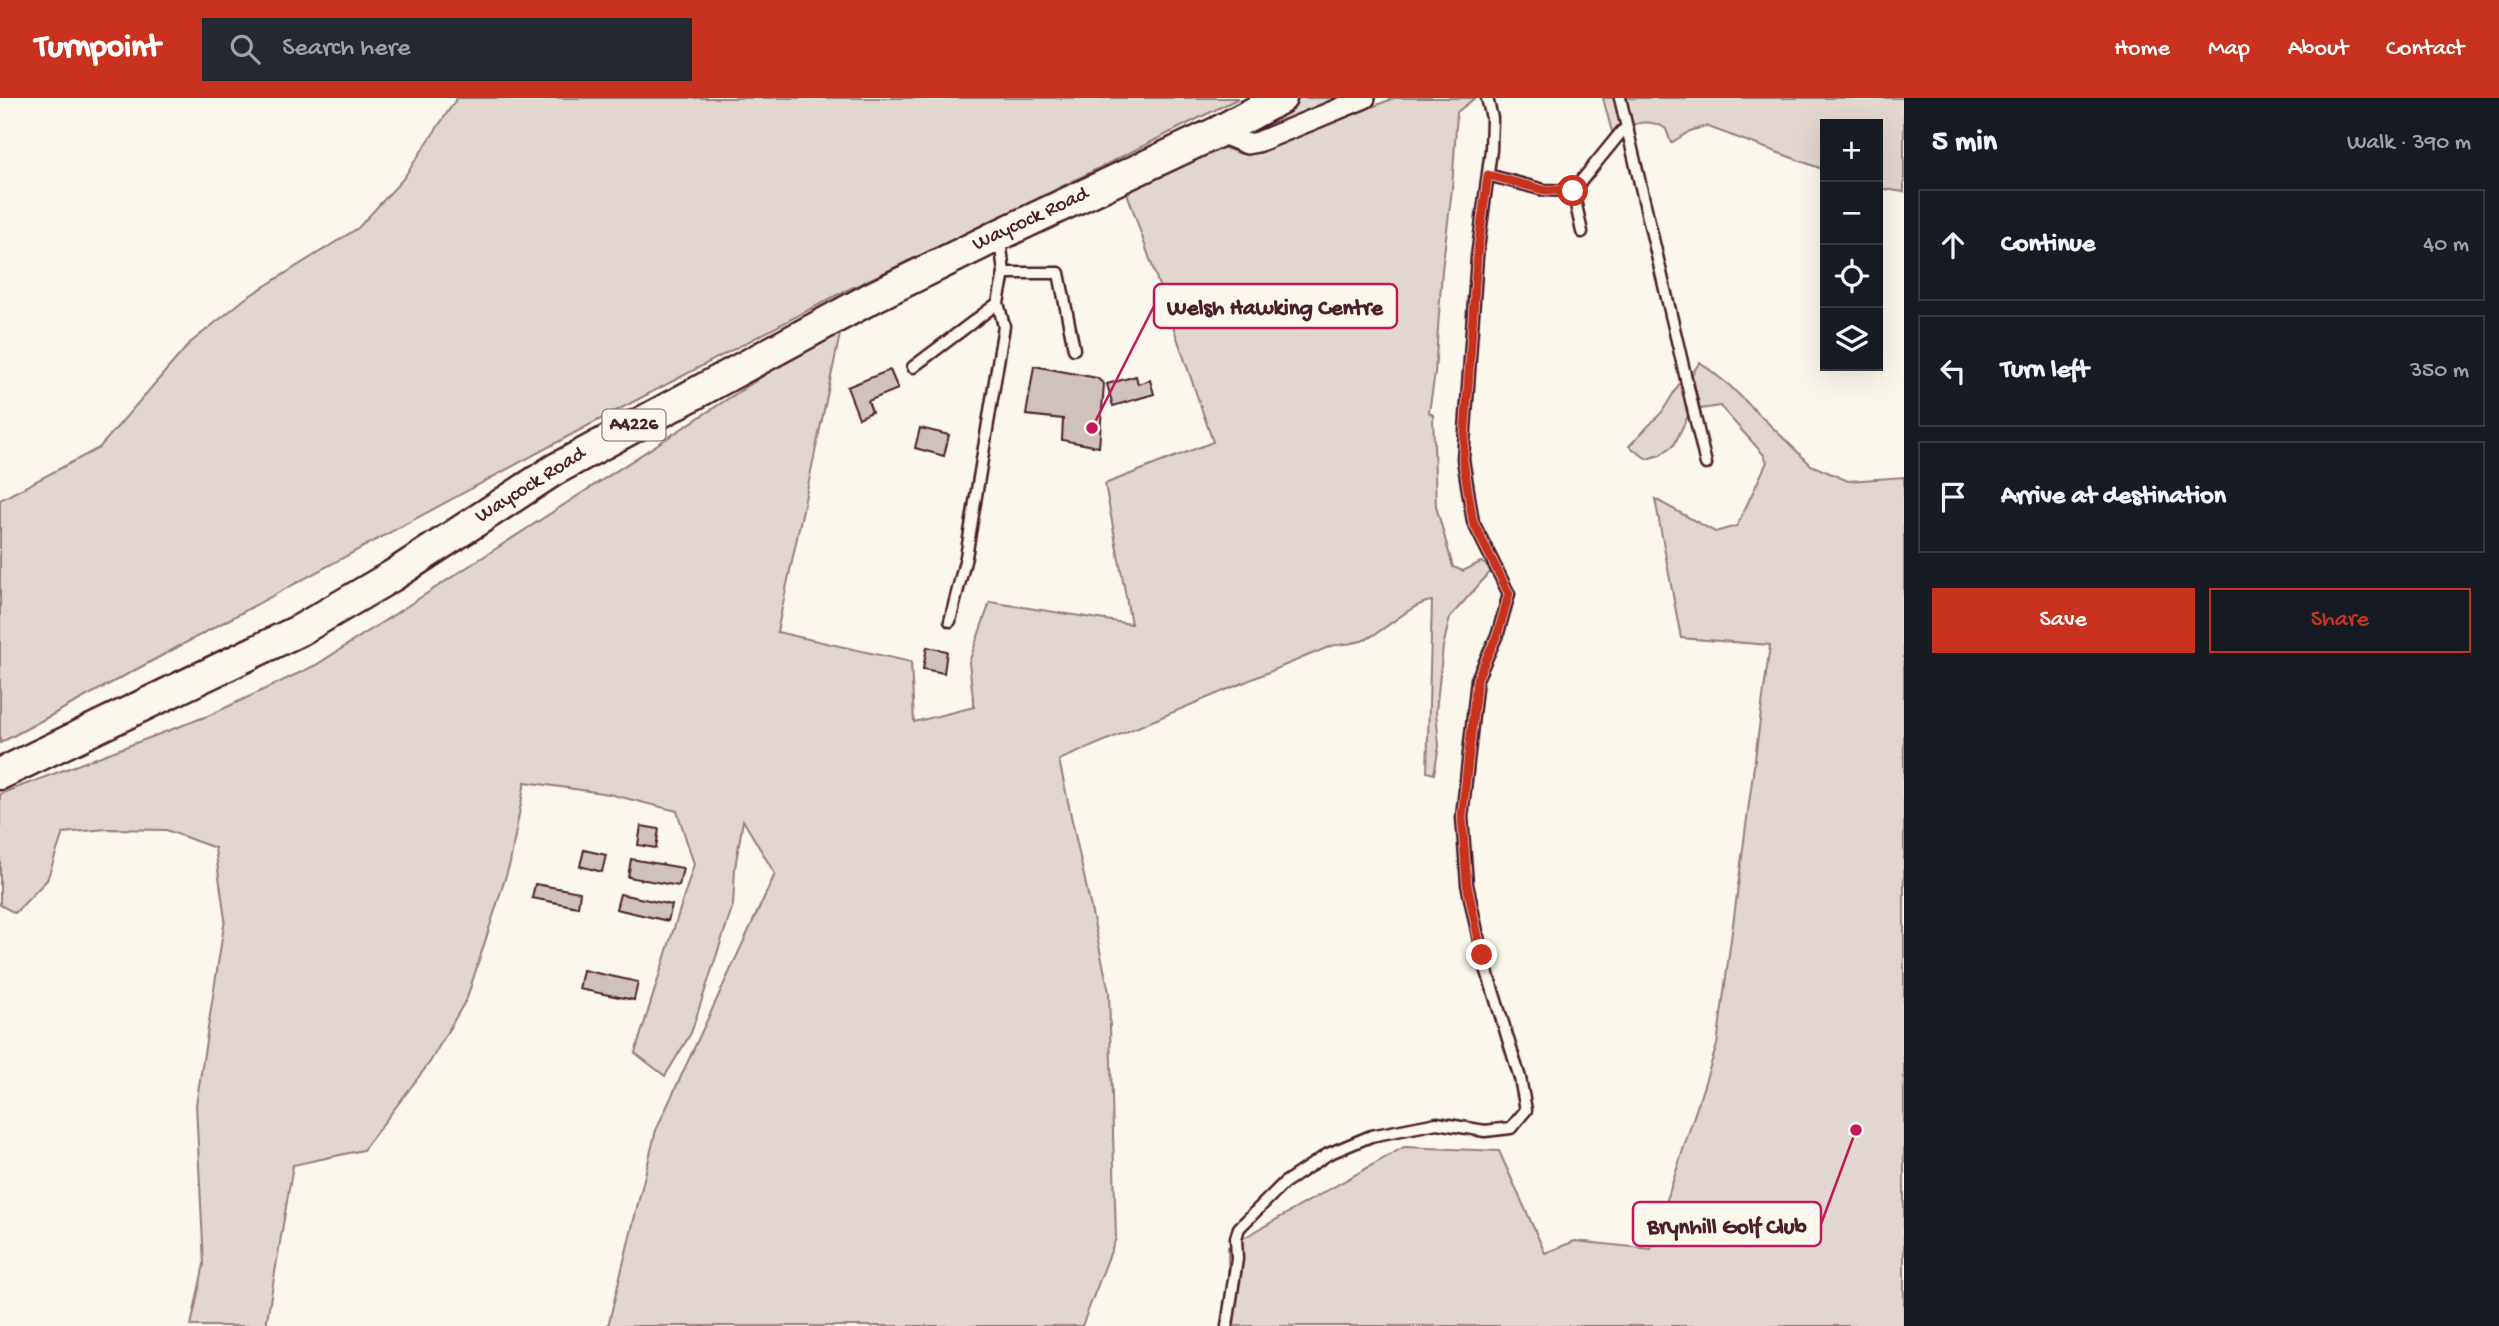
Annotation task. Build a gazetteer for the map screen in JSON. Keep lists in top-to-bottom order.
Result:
{
  "streets": {
    "main road": ["Waycock Road", "A4226"]
  },
  "places": ["Welsh Hawking Centre", "Brynhill Golf Club"],
  "page": {
    "header": "Turnpoint",
    "search": "Search here",
    "nav": [
      "Home",
      "Map",
      "About",
      "Contact"
    ],
    "heading": ["5 min", "Walk · 390 m"],
    "map_buttons": ["+", "−"],
    "list": [
      ["Continue", "40 m"],
      ["Turn left", "350 m"],
      "Arrive at destination"
    ],
    "buttons": ["Save", "Share"]
  }
}
